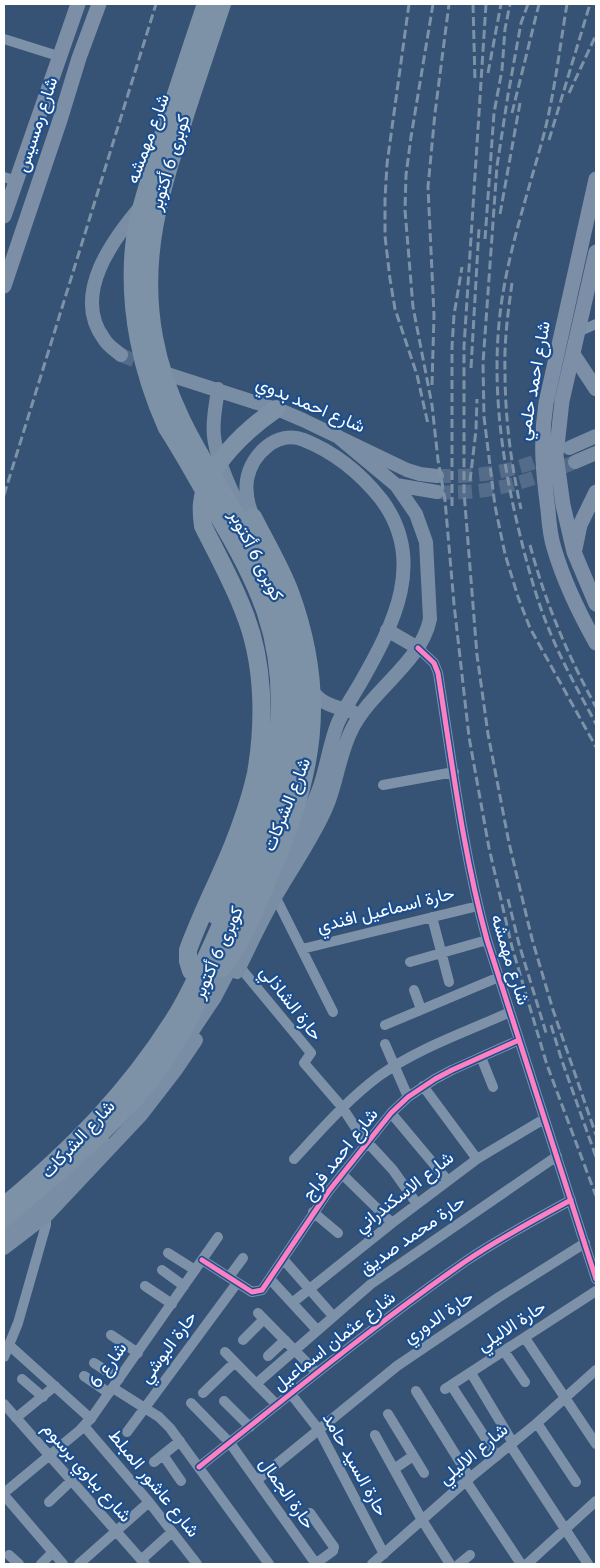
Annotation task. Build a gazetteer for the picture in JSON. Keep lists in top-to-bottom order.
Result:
{
  "streets": {
    "highway": ["كوبرى 6 أكتوبر"],
    "main road": [
      "شارع رمسيس",
      "شارع مهمشه",
      "شارع احمد حلمي",
      "شارع احمد بدوي",
      "شارع الشركات"
    ],
    "street": [
      "حارة اسماعيل افندي",
      "حارة الشاذلي",
      "شارع احمد فراج",
      "شارع الاسكندراني",
      "حارة محمد صديق",
      "حارة الدوري",
      "حارة الاليلي",
      "شارع عثمان اسماعيل",
      "حارة البوشي",
      "شارع 6",
      "شارع الاليلي",
      "حارة السيد حامد",
      "شارع بباوي برسوم",
      "شارع عاشور المبلط",
      "حارة الجمال"
    ]
  },
  "crossings": [
    ["شارع مهمشه", "شارع الشركات"],
    ["شارع مهمشه", "حارة اسماعيل افندي"],
    ["شارع مهمشه", "شارع احمد فراج"],
    ["شارع مهمشه", "شارع الاسكندراني"],
    ["شارع مهمشه", "حارة محمد صديق"],
    ["شارع مهمشه", "حارة الدوري"],
    ["شارع مهمشه", "شارع عثمان اسماعيل"],
    ["شارع احمد بدوي", "شارع الشركات"],
    ["شارع الشركات", "حارة الشاذلي"],
    ["حارة الدوري", "حارة السيد حامد"],
    ["حارة الدوري", "حارة الجمال"],
    ["حارة الاليلي", "شارع الاليلي"],
    ["شارع عثمان اسماعيل", "حارة السيد حامد"],
    ["شارع عثمان اسماعيل", "حارة الجمال"],
    ["شارع 6", "شارع بباوي برسوم"],
    ["شارع 6", "شارع عاشور المبلط"],
    ["شارع الاليلي", "حارة السيد حامد"]
  ]
}
